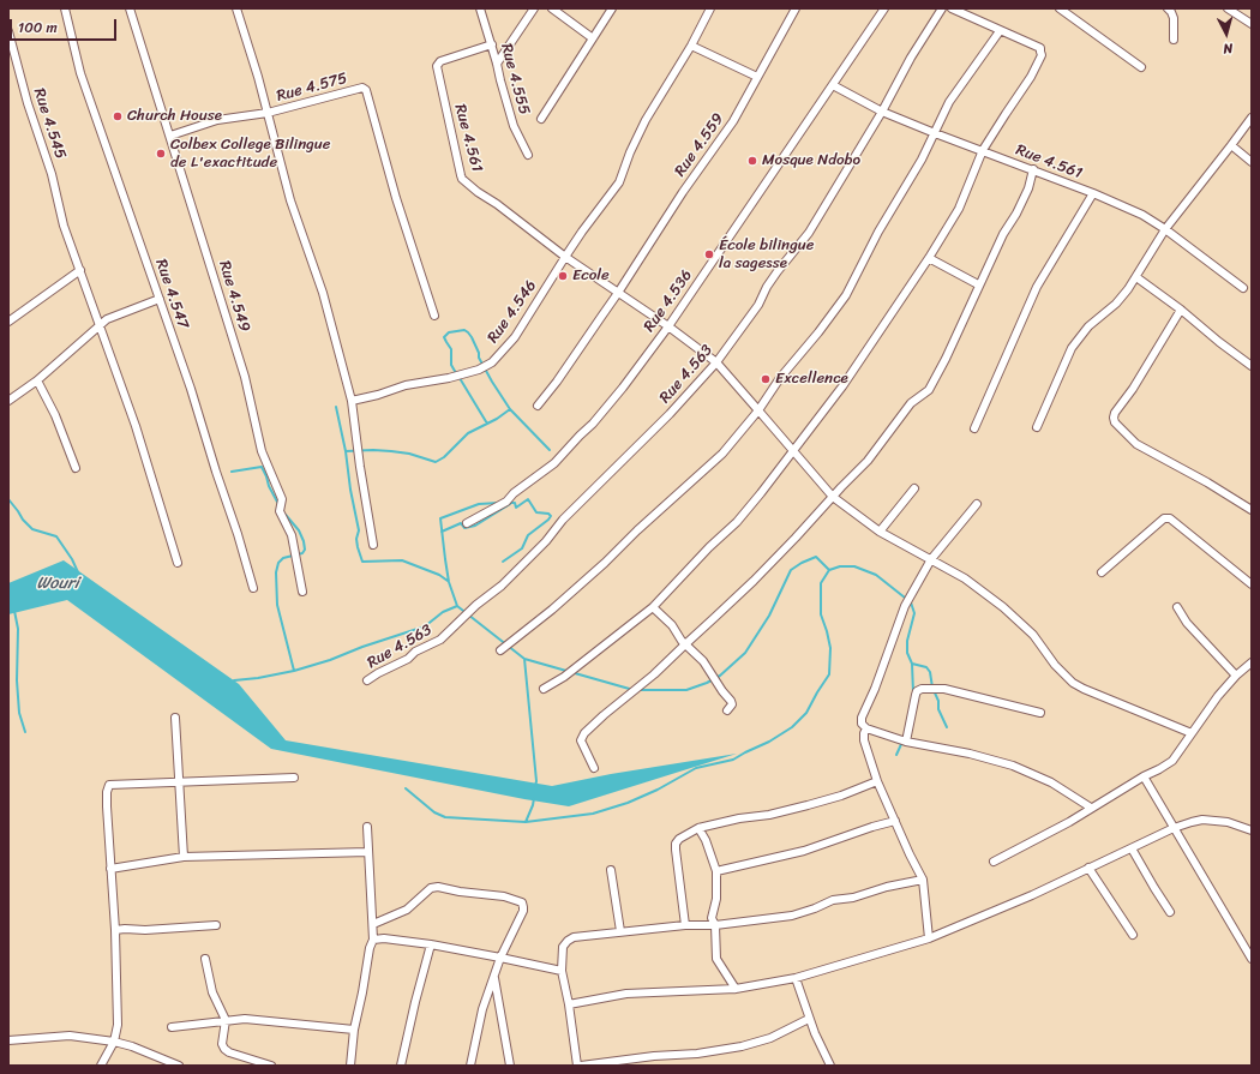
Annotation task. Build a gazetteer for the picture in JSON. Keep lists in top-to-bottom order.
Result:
{
  "streets": {
    "street": [
      "Rue 4.555",
      "Rue 4.575",
      "Rue 4.545",
      "Rue 4.561",
      "Rue 4.559",
      "Rue 4.547",
      "Rue 4.549",
      "Rue 4.536",
      "Rue 4.546",
      "Rue 4.563"
    ]
  },
  "crossings": [
    ["Rue 4.555", "Rue 4.561"],
    ["Rue 4.575", "Rue 4.549"],
    ["Rue 4.561", "Rue 4.536"],
    ["Rue 4.561", "Rue 4.546"],
    ["Rue 4.561", "Rue 4.563"]
  ],
  "water": ["Wouri"],
  "places": [
    "Church House",
    "Colbex College Bilingue de L'exactitude",
    "Mosque Ndobo",
    "École bilingue la sagesse",
    "Ecole",
    "Excellence"
  ],
  "scale_bar": "100 m",
  "north": "bottom"
}
